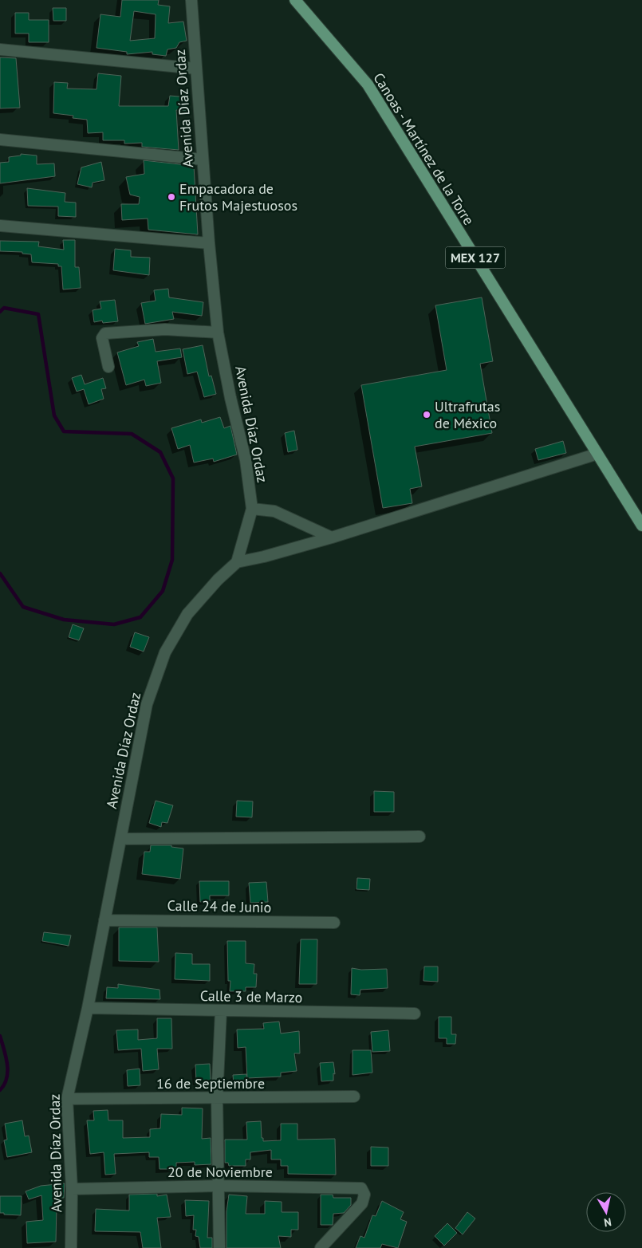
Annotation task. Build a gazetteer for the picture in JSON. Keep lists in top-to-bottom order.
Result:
{
  "streets": {
    "main road": ["Canoas - Martínez de la Torre", "MEX 127"],
    "street": [
      "Avenida Díaz Ordaz",
      "Calle 24 de Junio",
      "Calle 3 de Marzo",
      "16 de Septiembre",
      "20 de Noviembre"
    ]
  },
  "crossings": [
    ["Avenida Díaz Ordaz", "Calle 24 de Junio"],
    ["Avenida Díaz Ordaz", "Calle 3 de Marzo"],
    ["Avenida Díaz Ordaz", "16 de Septiembre"],
    ["Avenida Díaz Ordaz", "20 de Noviembre"]
  ],
  "places": ["Empacadora de Frutos Majestuosos", "Ultrafrutas de México"],
  "north": "bottom"
}
